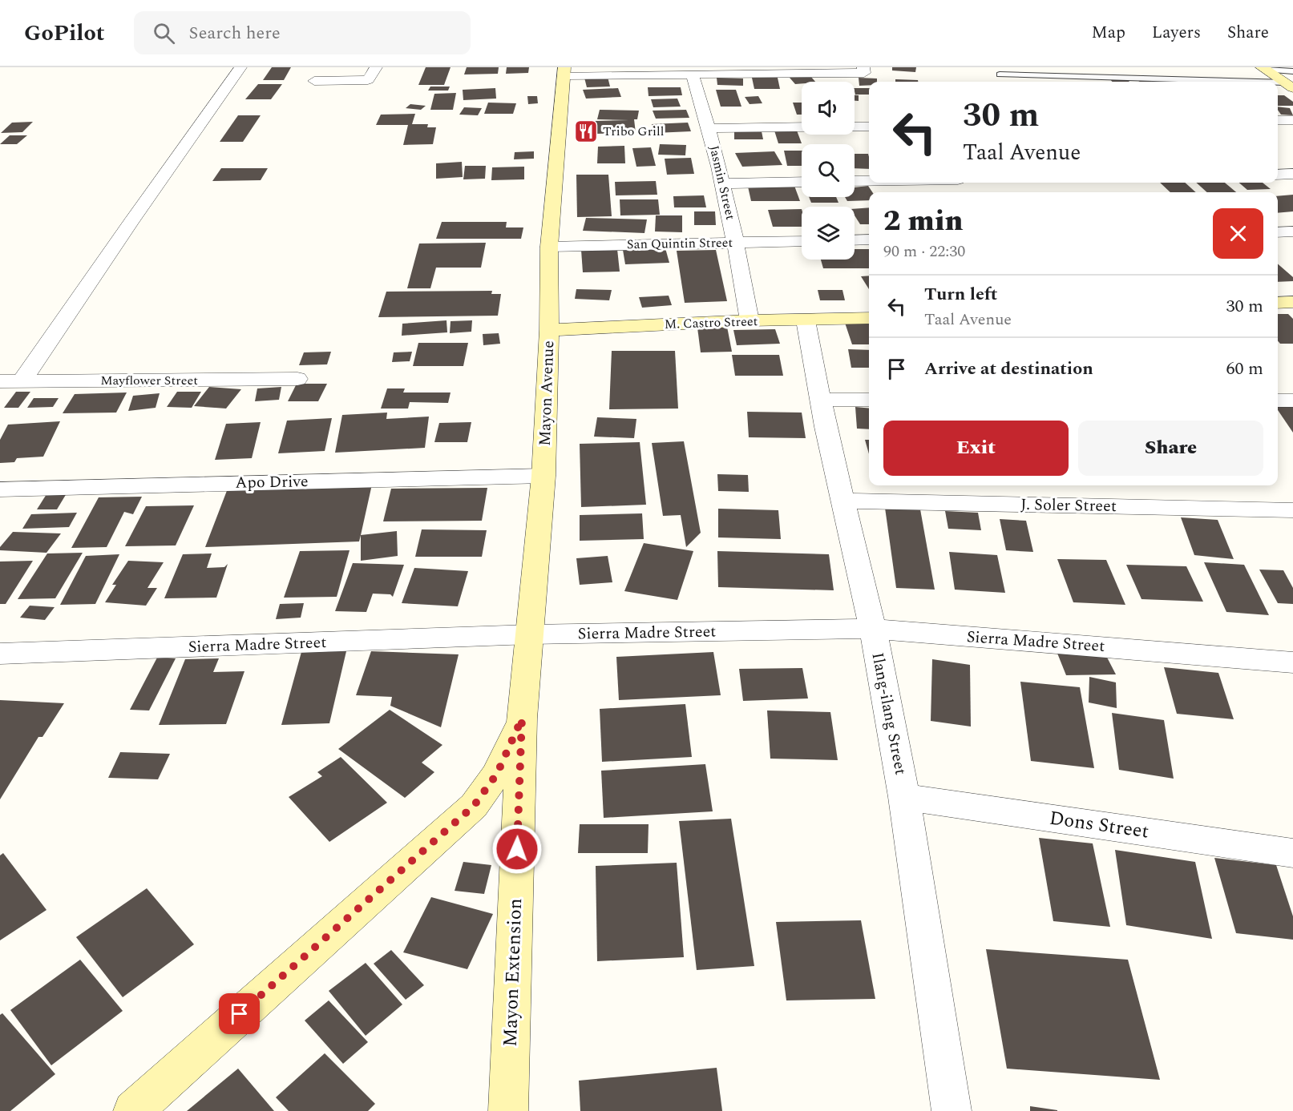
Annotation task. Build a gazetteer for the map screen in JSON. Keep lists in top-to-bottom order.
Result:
{
  "streets": {
    "street": [
      "Jasmin Street",
      "San Quintin Street",
      "M. Castro Street",
      "Mayflower Street",
      "Mayon Avenue",
      "Apo Drive",
      "J. Soler Street",
      "Sierra Madre Street",
      "Ilang-ilang Street",
      "Dons Street",
      "Mayon Extension"
    ]
  },
  "crossings": [
    ["Jasmin Street", "San Quintin Street"],
    ["Jasmin Street", "M. Castro Street"],
    ["San Quintin Street", "Mayon Avenue"],
    ["M. Castro Street", "Mayon Avenue"],
    ["M. Castro Street", "Ilang-ilang Street"],
    ["Mayon Avenue", "Apo Drive"],
    ["Mayon Avenue", "Sierra Madre Street"],
    ["Mayon Avenue", "Mayon Extension"],
    ["J. Soler Street", "Ilang-ilang Street"],
    ["Sierra Madre Street", "Ilang-ilang Street"],
    ["Ilang-ilang Street", "Dons Street"]
  ],
  "places": {
    "restaurant": ["Tribo Grill"]
  },
  "page": {
    "header": "GoPilot",
    "search": "Search here",
    "nav": ["Map", "Layers", "Share"],
    "turn": ["30 m", "Taal Avenue"],
    "heading": ["2 min", "90 m · 22:30"],
    "list": [
      {
        "name": "Turn left",
        "note": "Taal Avenue",
        "value": "30 m"
      },
      {
        "name": "Arrive at destination",
        "value": "60 m"
      }
    ],
    "buttons": ["Exit", "Share"]
  }
}
